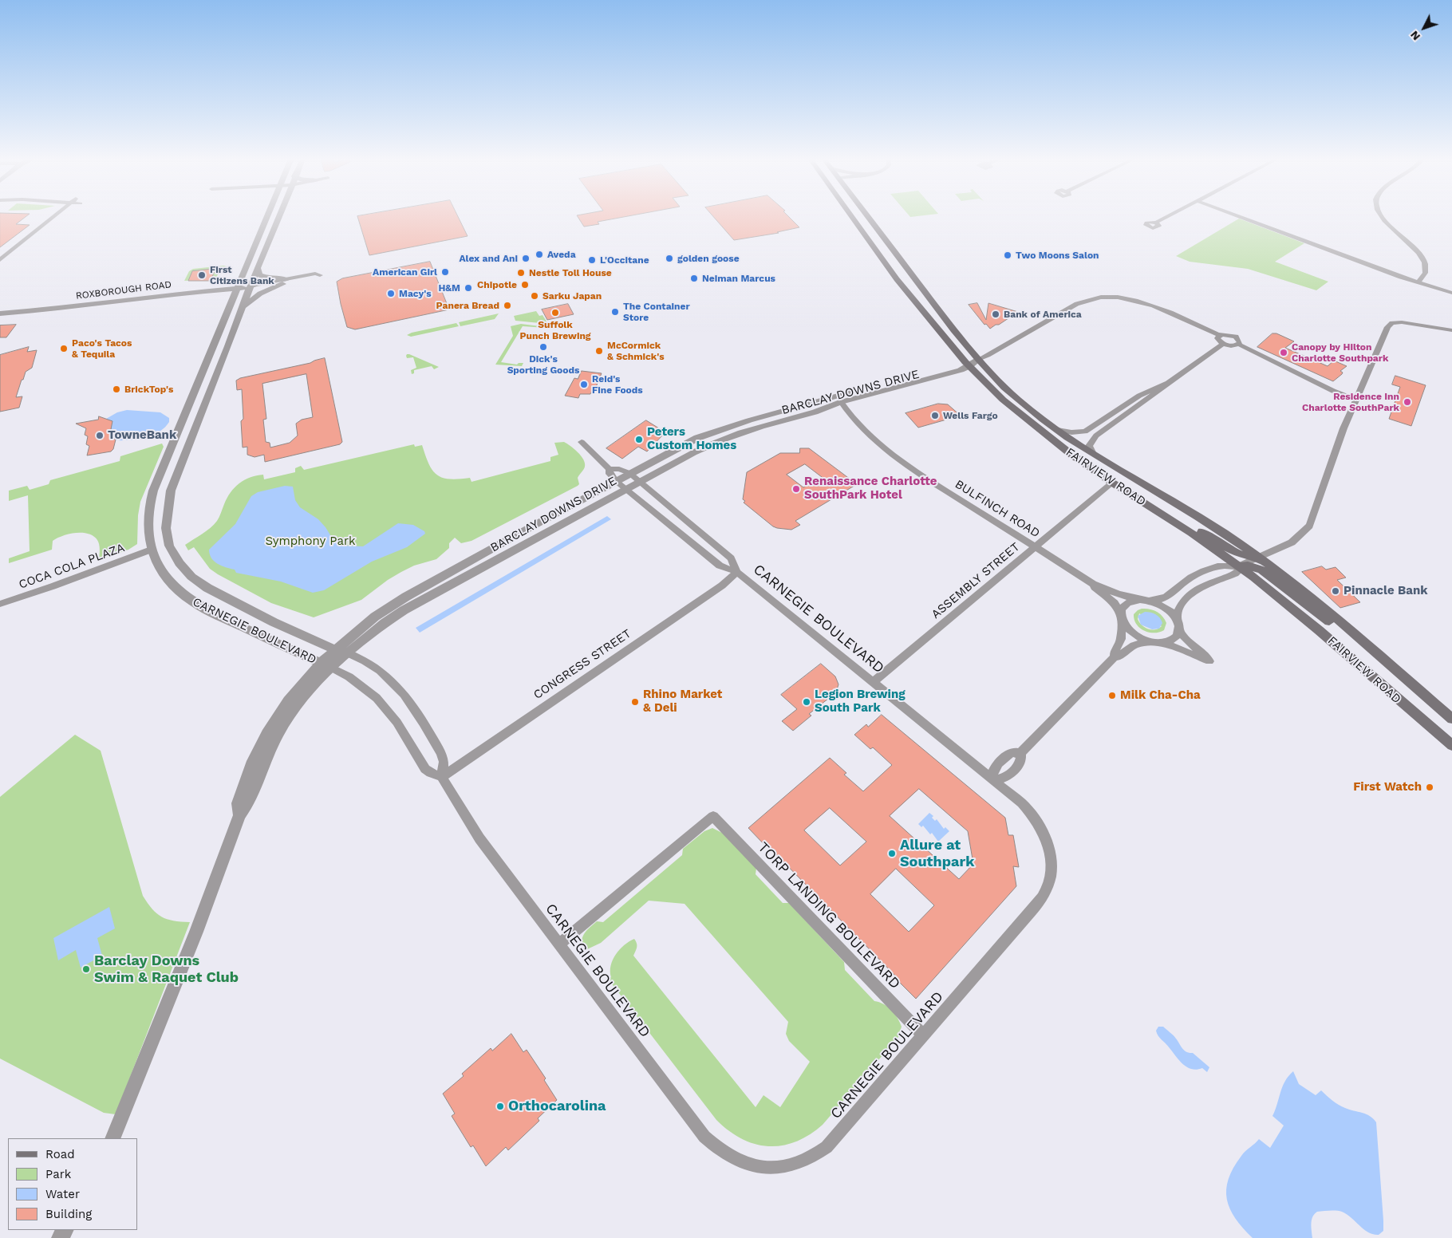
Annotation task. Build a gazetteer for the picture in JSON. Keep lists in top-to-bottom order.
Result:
{
  "streets": {
    "main road": ["FAIRVIEW ROAD"],
    "street": [
      "ROXBOROUGH ROAD",
      "BARCLAY DOWNS DRIVE",
      "BULFINCH ROAD",
      "COCA COLA PLAZA",
      "ASSEMBLY STREET",
      "CARNEGIE BOULEVARD",
      "CONGRESS STREET",
      "TORP LANDING BOULEVARD"
    ]
  },
  "crossings": [
    ["ROXBOROUGH ROAD", "CARNEGIE BOULEVARD"],
    ["BARCLAY DOWNS DRIVE", "FAIRVIEW ROAD"],
    ["BARCLAY DOWNS DRIVE", "BULFINCH ROAD"],
    ["BARCLAY DOWNS DRIVE", "CARNEGIE BOULEVARD"],
    ["FAIRVIEW ROAD", "ASSEMBLY STREET"],
    ["BULFINCH ROAD", "ASSEMBLY STREET"],
    ["COCA COLA PLAZA", "CARNEGIE BOULEVARD"],
    ["ASSEMBLY STREET", "CARNEGIE BOULEVARD"],
    ["CARNEGIE BOULEVARD", "CONGRESS STREET"],
    ["CARNEGIE BOULEVARD", "TORP LANDING BOULEVARD"]
  ],
  "parks": ["Symphony Park"],
  "places": [
    "Aveda",
    "Two Moons Salon",
    "Alex and Ani",
    "golden goose",
    "L'Occitane",
    "American Girl",
    "Nestle Toll House",
    "First Citizens Bank",
    "Neiman Marcus",
    "Chipotle",
    "H&M",
    "Macy's",
    "Sarku Japan",
    "Panera Bread",
    "The Container Store",
    "Suffolk Punch Brewing",
    "Bank of America",
    "Dick's Sporting Goods",
    "Paco's Tacos & Tequila",
    "McCormick & Schmick's",
    "Canopy by Hilton Charlotte Southpark",
    "Reid's Fine Foods",
    "BrickTop's",
    "Residence Inn Charlotte SouthPark",
    "Wells Fargo",
    "TowneBank",
    "Peters Custom Homes",
    "Renaissance Charlotte SouthPark Hotel",
    "Pinnacle Bank",
    "Milk Cha-Cha",
    "Rhino Market & Deli",
    "Legion Brewing South Park",
    "First Watch",
    "Allure at Southpark",
    "Barclay Downs Swim & Raquet Club",
    "Orthocarolina"
  ],
  "legend": [
    "Road",
    "Park",
    "Water",
    "Building"
  ],
  "north": "bottom left"
}
